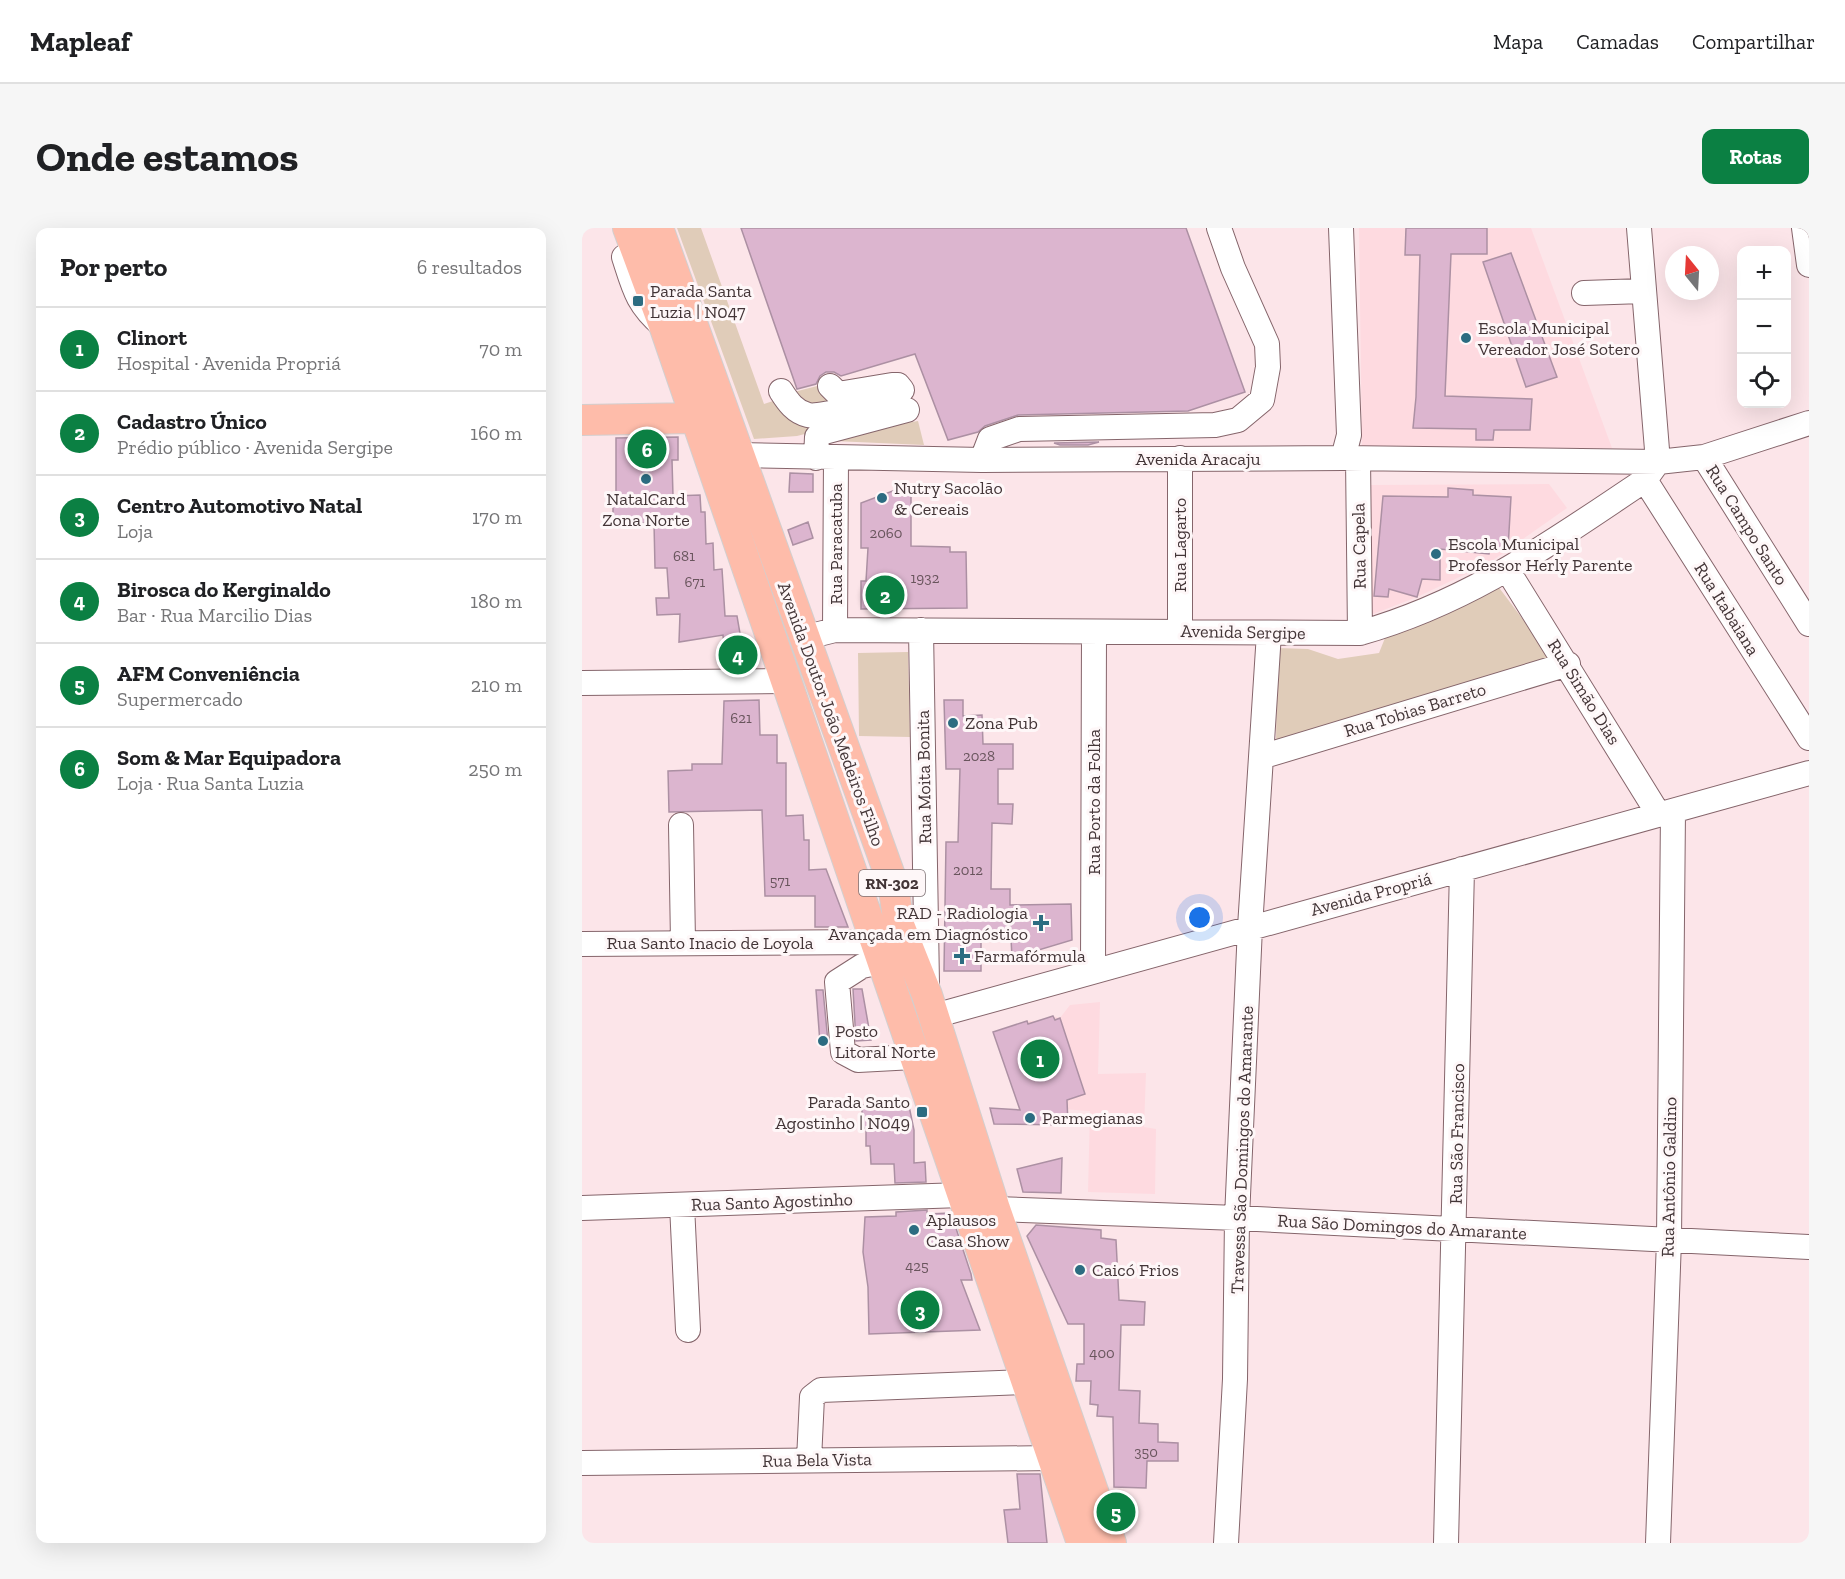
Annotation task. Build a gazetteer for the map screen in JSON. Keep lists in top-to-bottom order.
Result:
{
  "streets": {
    "main road": ["Avenida Doutor João Medeiros Filho", "RN-302"],
    "street": [
      "Avenida Aracaju",
      "Rua Campo Santo",
      "Rua Paracatuba",
      "Rua Lagarto",
      "Rua Capela",
      "Rua Itabaiana",
      "Avenida Sergipe",
      "Rua Simão Dias",
      "Rua Tobias Barreto",
      "Rua Moita Bonita",
      "Rua Porto da Folha",
      "Avenida Propriá",
      "Rua Santo Inacio de Loyola",
      "Rua São Francisco",
      "Travessa São Domingos do Amarante",
      "Rua Antônio Galdino",
      "Rua Santo Agostinho",
      "Rua São Domingos do Amarante",
      "Rua Bela Vista"
    ]
  },
  "crossings": [
    ["Avenida Aracaju", "Rua Campo Santo"],
    ["Avenida Aracaju", "Rua Paracatuba"],
    ["Avenida Aracaju", "Rua Lagarto"],
    ["Avenida Aracaju", "Rua Capela"],
    ["Avenida Aracaju", "Rua Itabaiana"],
    ["Avenida Aracaju", "Avenida Sergipe"],
    ["Avenida Aracaju", "Avenida Doutor João Medeiros Filho"],
    ["Rua Paracatuba", "Avenida Sergipe"],
    ["Rua Lagarto", "Avenida Sergipe"],
    ["Rua Capela", "Avenida Sergipe"],
    ["Rua Itabaiana", "Avenida Sergipe"],
    ["Avenida Sergipe", "Rua Simão Dias"],
    ["Avenida Sergipe", "Avenida Doutor João Medeiros Filho"],
    ["Avenida Sergipe", "Rua Moita Bonita"],
    ["Avenida Sergipe", "Rua Porto da Folha"],
    ["Avenida Sergipe", "Travessa São Domingos do Amarante"],
    ["Rua Simão Dias", "Rua Tobias Barreto"],
    ["Rua Simão Dias", "Avenida Propriá"],
    ["Rua Simão Dias", "Rua Antônio Galdino"],
    ["Rua Tobias Barreto", "Travessa São Domingos do Amarante"],
    ["Avenida Doutor João Medeiros Filho", "Rua Moita Bonita"],
    ["Avenida Doutor João Medeiros Filho", "Avenida Propriá"],
    ["Avenida Doutor João Medeiros Filho", "Rua Santo Inacio de Loyola"],
    ["Avenida Doutor João Medeiros Filho", "Rua Santo Agostinho"],
    ["Avenida Doutor João Medeiros Filho", "Rua São Domingos do Amarante"],
    ["Avenida Doutor João Medeiros Filho", "Rua Bela Vista"],
    ["Rua Moita Bonita", "Avenida Propriá"],
    ["Rua Porto da Folha", "Avenida Propriá"],
    ["Avenida Propriá", "Rua São Francisco"],
    ["Avenida Propriá", "Travessa São Domingos do Amarante"],
    ["Avenida Propriá", "Rua Antônio Galdino"],
    ["Rua São Francisco", "Rua São Domingos do Amarante"],
    ["Travessa São Domingos do Amarante", "Rua São Domingos do Amarante"],
    ["Rua Antônio Galdino", "Rua São Domingos do Amarante"]
  ],
  "places": {
    "transit": ["Parada Santa Luzia | N047", "Parada Santo Agostinho | N049"],
    "other": [
      "Escola Municipal Vereador José Sotero",
      "NatalCard Zona Norte",
      "Nutry Sacolão & Cereais",
      "Escola Municipal Professor Herly Parente",
      "Zona Pub",
      "Posto Litoral Norte",
      "Parmegianas",
      "Aplausos Casa Show",
      "Caicó Frios"
    ],
    "health": ["RAD - Radiologia Avançada em Diagnóstico", "Farmafórmula"]
  },
  "house_numbers": [
    "2060",
    "681",
    "1932",
    "671",
    "621",
    "2028",
    "2012",
    "571",
    "425",
    "400",
    "350"
  ],
  "north": "top",
  "page": {
    "header": "Mapleaf",
    "nav": ["Mapa", "Camadas", "Compartilhar"],
    "buttons": "Rotas",
    "title": "Onde estamos",
    "heading": ["Por perto", "6 resultados"],
    "map_buttons": ["+", "−"],
    "list": [
      {
        "mark": "1",
        "name": "Clinort",
        "note": "Hospital · Avenida Propriá",
        "value": "70 m"
      },
      {
        "mark": "2",
        "name": "Cadastro Único",
        "note": "Prédio público · Avenida Sergipe",
        "value": "160 m"
      },
      {
        "mark": "3",
        "name": "Centro Automotivo Natal",
        "note": "Loja",
        "value": "170 m"
      },
      {
        "mark": "4",
        "name": "Birosca do Kerginaldo",
        "note": "Bar · Rua Marcilio Dias",
        "value": "180 m"
      },
      {
        "mark": "5",
        "name": "AFM Conveniência",
        "note": "Supermercado",
        "value": "210 m"
      },
      {
        "mark": "6",
        "name": "Som & Mar Equipadora",
        "note": "Loja · Rua Santa Luzia",
        "value": "250 m"
      }
    ],
    "pins": [
      "6",
      "2",
      "4",
      "1",
      "3",
      "5"
    ]
  }
}
